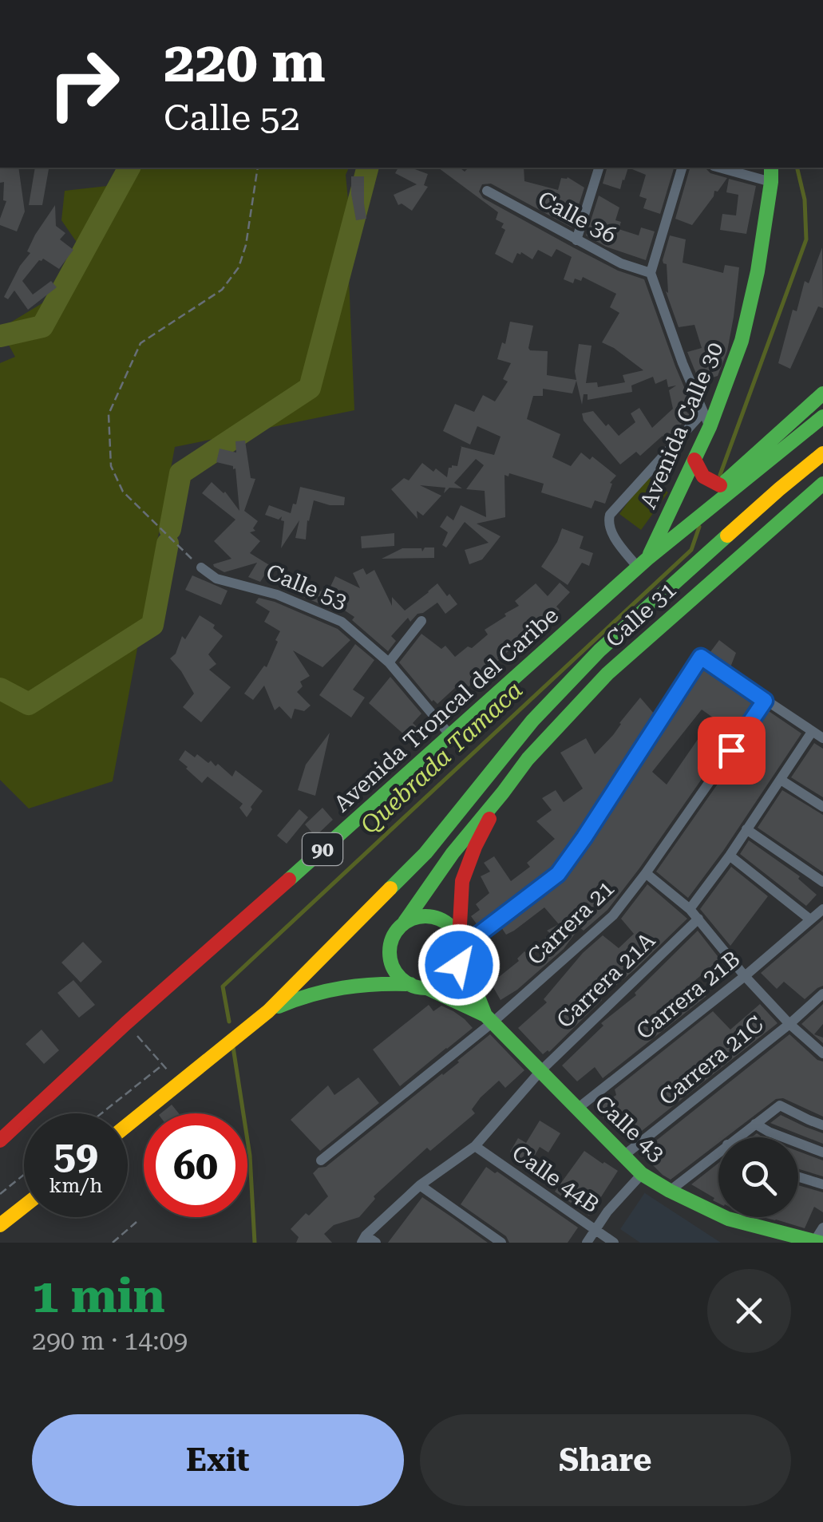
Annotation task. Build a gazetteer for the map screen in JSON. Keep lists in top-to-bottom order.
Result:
{
  "streets": {
    "main road": [
      "Avenida Calle 30",
      "Calle 31",
      "Avenida Troncal del Caribe",
      "90",
      "Calle 43"
    ],
    "street": [
      "Calle 36",
      "Calle 53",
      "Carrera 21",
      "Carrera 21A",
      "Carrera 21B",
      "Carrera 21C",
      "Calle 44B"
    ]
  },
  "crossings": [
    ["Avenida Calle 30", "Avenida Troncal del Caribe"],
    ["Calle 53", "Avenida Troncal del Caribe"],
    ["Carrera 21", "Calle 43"],
    ["Carrera 21A", "Calle 43"],
    ["Carrera 21A", "Calle 44B"],
    ["Carrera 21B", "Calle 43"],
    ["Carrera 21C", "Calle 43"]
  ],
  "water": ["Quebrada Tamaca"],
  "page": {
    "turn": ["220 m", "Calle 52"],
    "speed": "59 km/h",
    "limit": "60",
    "heading": ["1 min", "290 m · 14:09"],
    "buttons": ["Exit", "Share"]
  }
}
